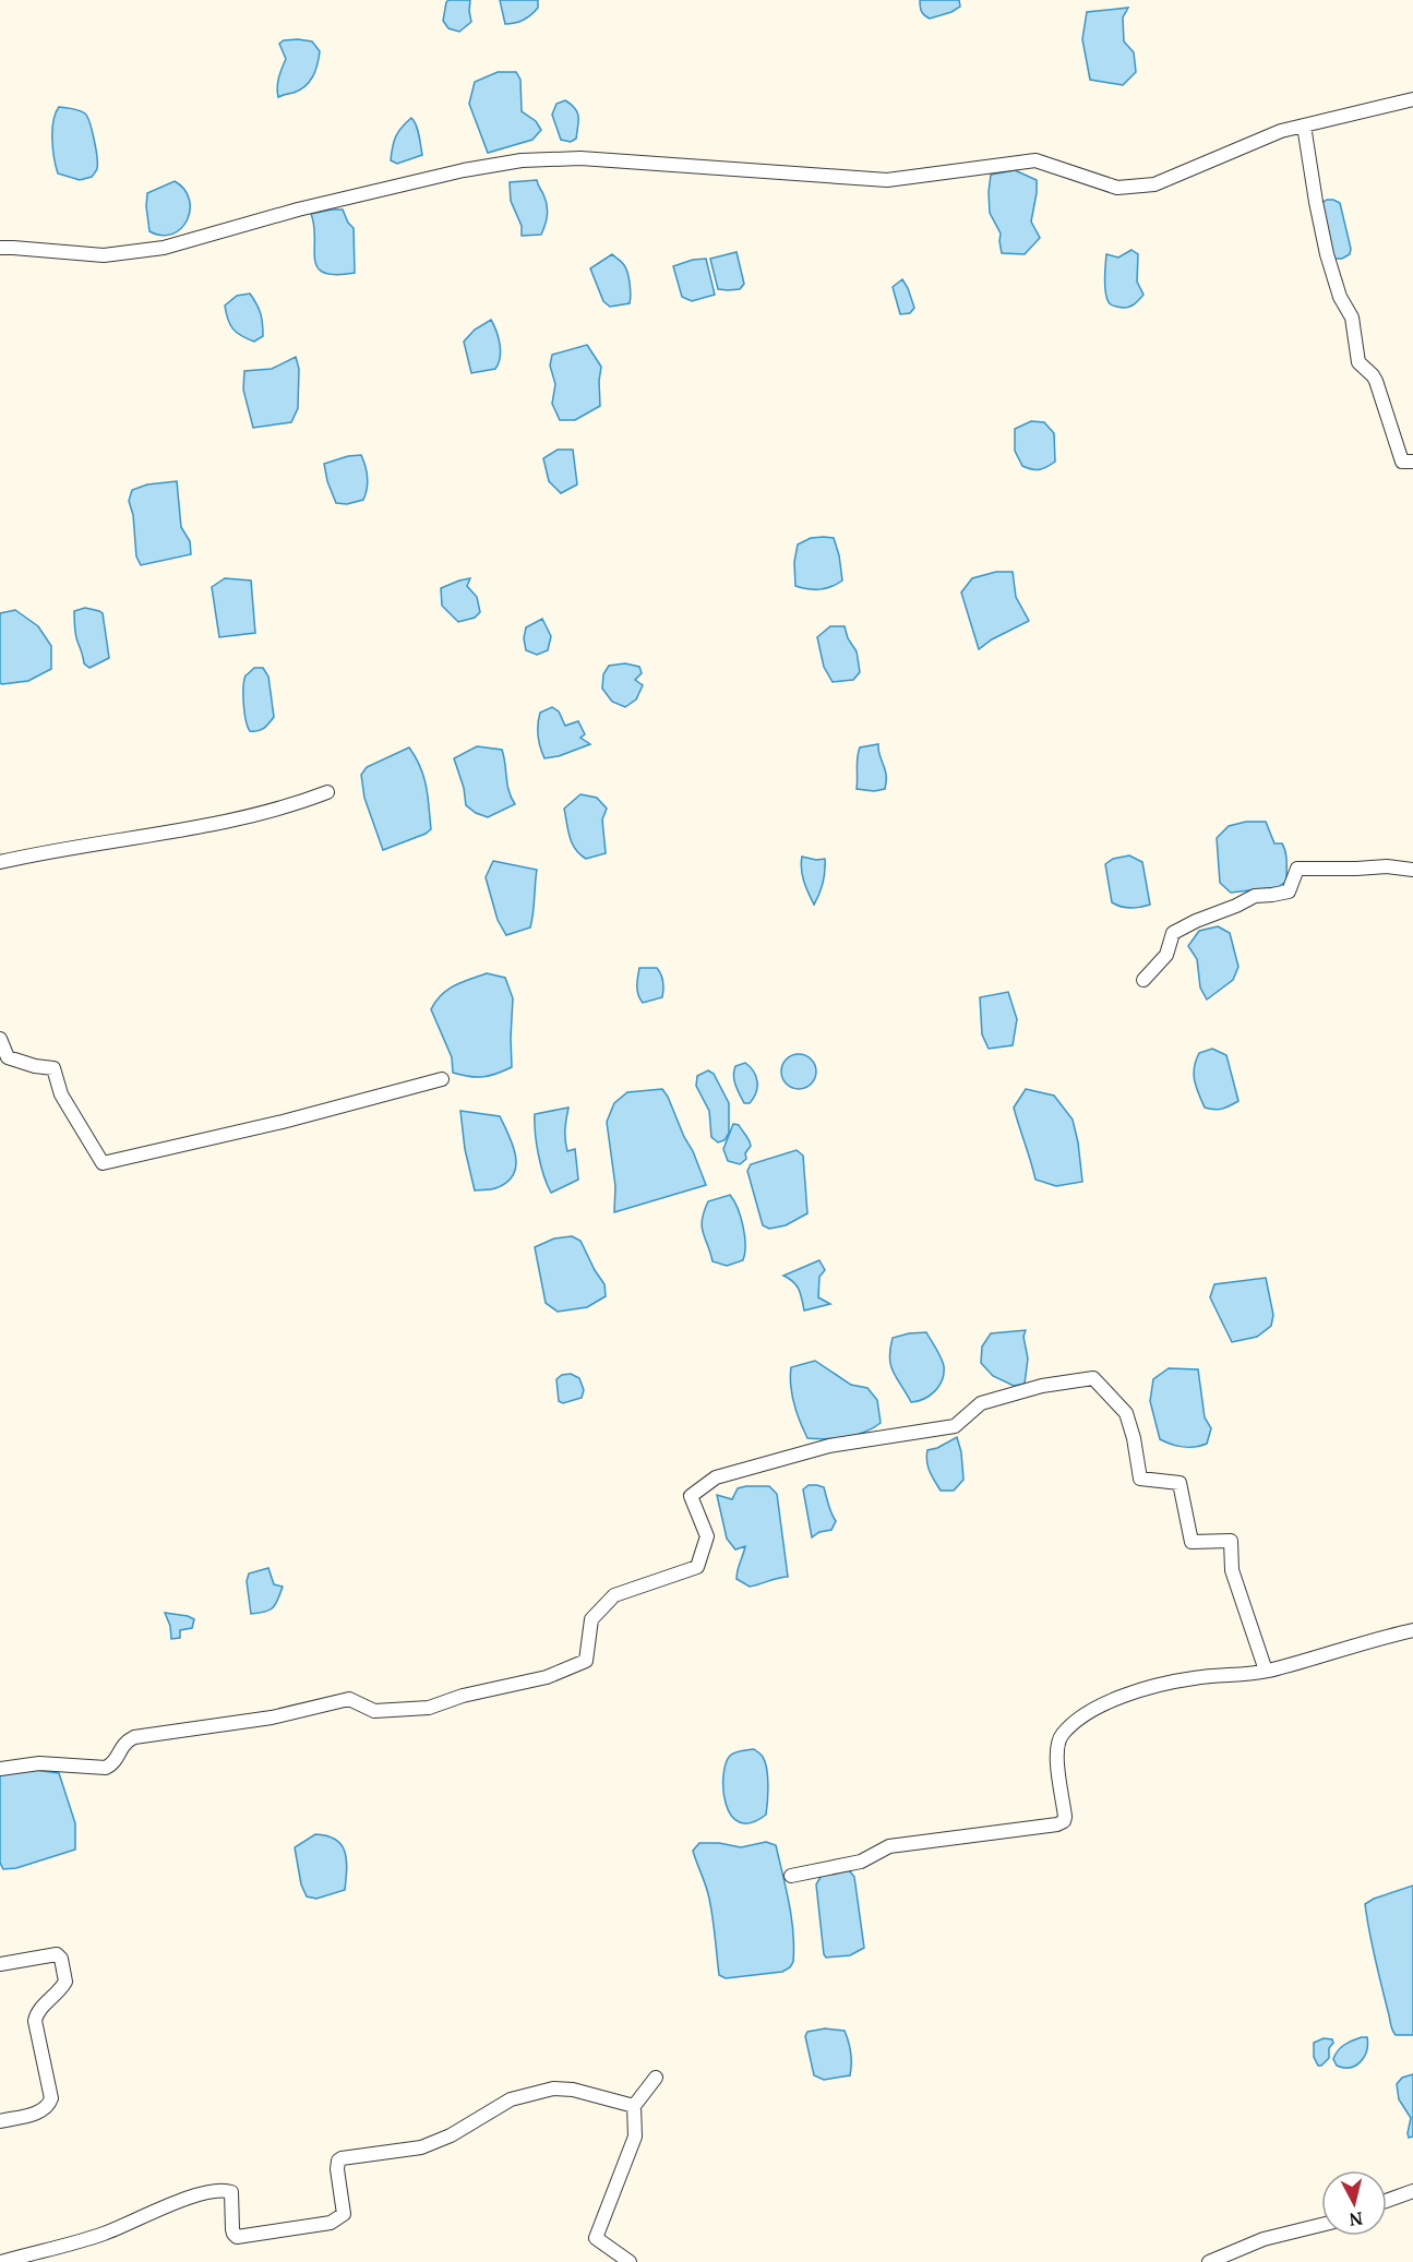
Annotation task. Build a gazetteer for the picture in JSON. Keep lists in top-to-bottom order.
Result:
{
  "north": "bottom"
}
